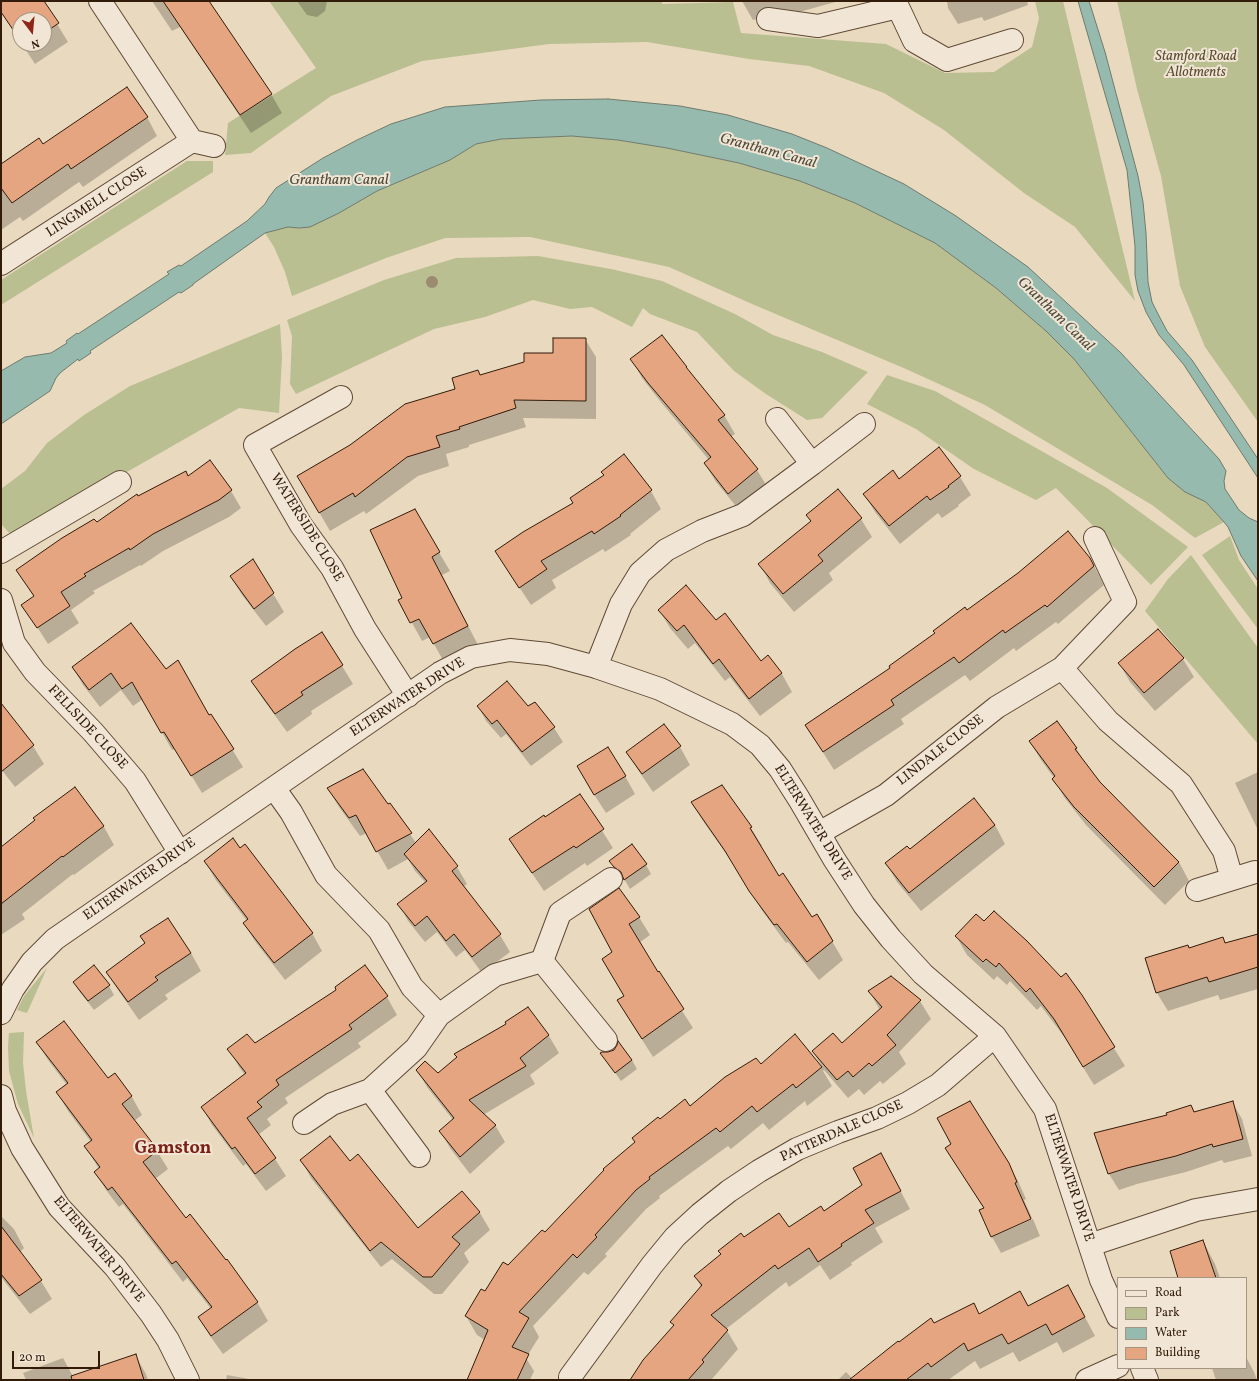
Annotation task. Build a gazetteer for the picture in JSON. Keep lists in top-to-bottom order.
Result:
{
  "streets": {
    "street": [
      "LINGMELL CLOSE",
      "WATERSIDE CLOSE",
      "ELTERWATER DRIVE",
      "FELLSIDE CLOSE",
      "LINDALE CLOSE",
      "PATTERDALE CLOSE"
    ]
  },
  "crossings": [
    ["WATERSIDE CLOSE", "ELTERWATER DRIVE"],
    ["ELTERWATER DRIVE", "FELLSIDE CLOSE"],
    ["ELTERWATER DRIVE", "LINDALE CLOSE"],
    ["ELTERWATER DRIVE", "PATTERDALE CLOSE"]
  ],
  "districts": ["Gamston"],
  "water": ["Grantham Canal"],
  "parks": ["Stamford Road Allotments"],
  "legend": [
    "Road",
    "Park",
    "Water",
    "Building"
  ],
  "scale_bar": "20 m",
  "north": "bottom"
}
